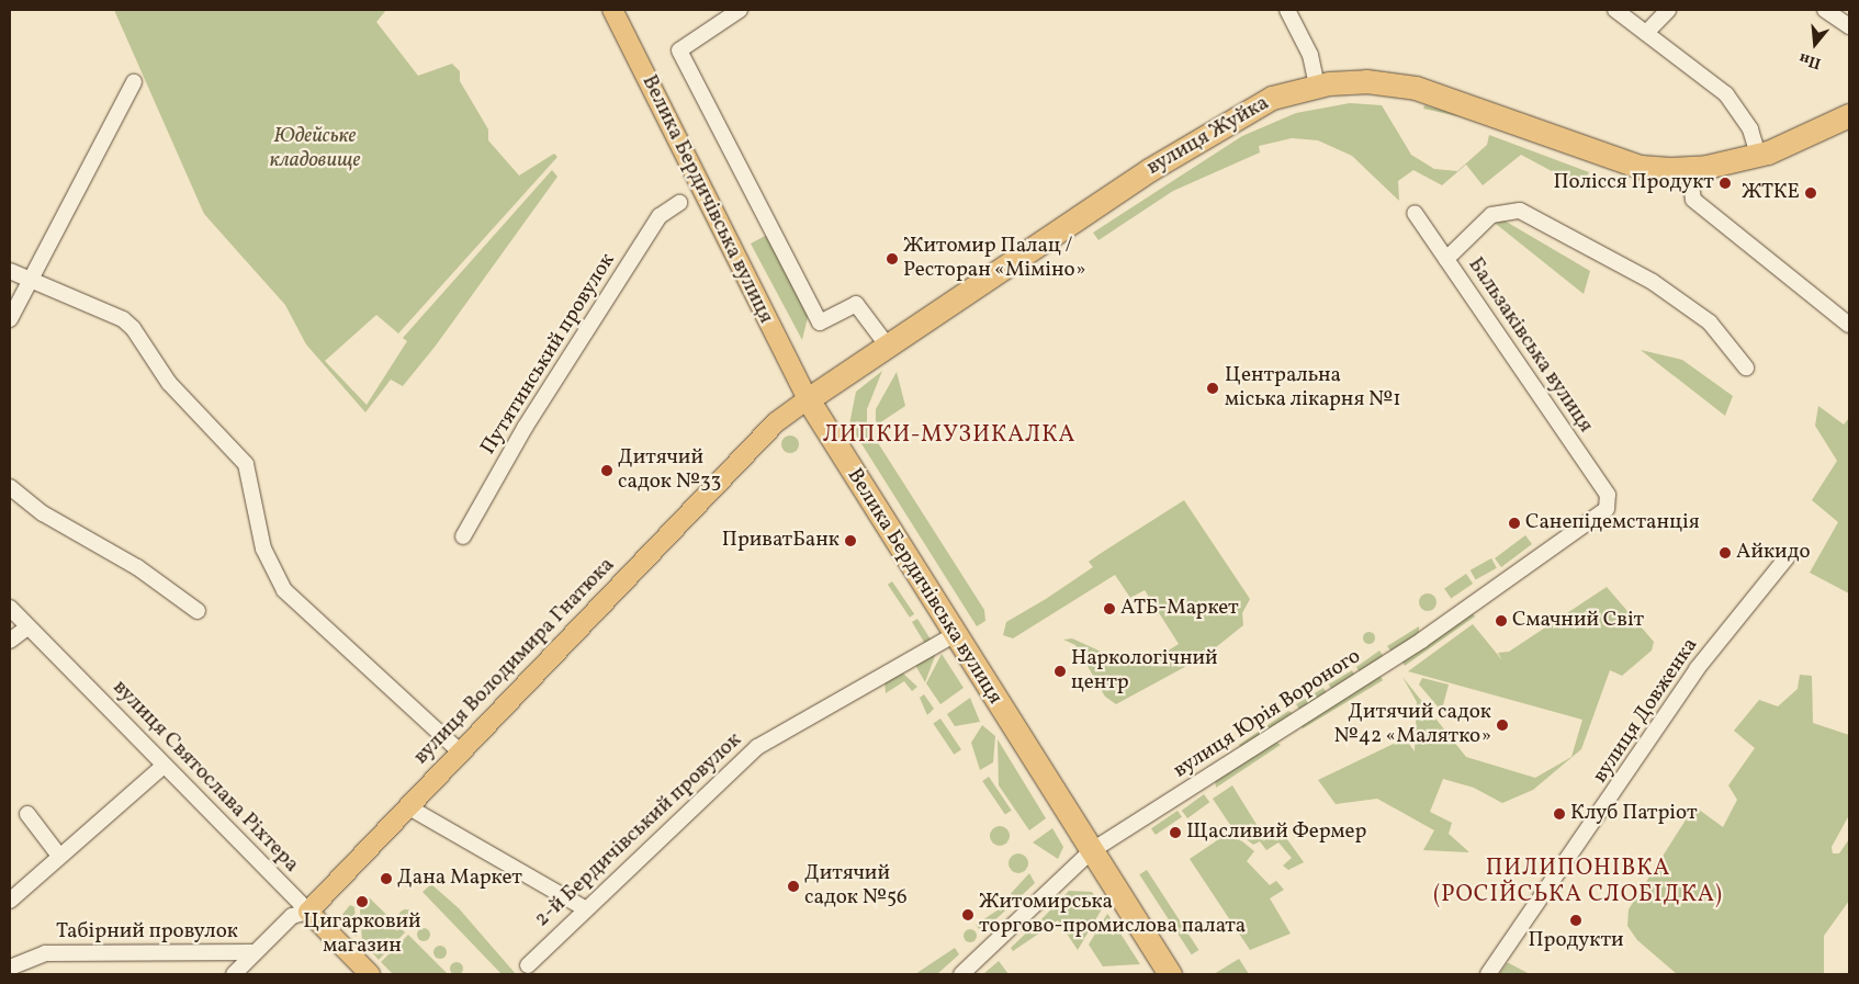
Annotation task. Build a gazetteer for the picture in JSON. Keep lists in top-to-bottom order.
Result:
{
  "streets": {
    "highway": ["вулиця Жуйка", "Велика Бердичівська вулиця"],
    "main road": ["вулиця Володимира Гнатюка", "вулиця Святослава Ріхтера"],
    "street": [
      "Бальзаківська вулиця",
      "Путятинський провулок",
      "вулиця Довженка",
      "вулиця Юрія Вороного",
      "2-й Бердичівський провулок",
      "Табірний провулок"
    ]
  },
  "crossings": [
    ["вулиця Жуйка", "Велика Бердичівська вулиця"],
    ["вулиця Жуйка", "вулиця Володимира Гнатюка"],
    ["Велика Бердичівська вулиця", "вулиця Володимира Гнатюка"],
    ["Велика Бердичівська вулиця", "вулиця Юрія Вороного"],
    ["Велика Бердичівська вулиця", "2-й Бердичівський провулок"],
    ["Бальзаківська вулиця", "вулиця Юрія Вороного"],
    ["вулиця Володимира Гнатюка", "вулиця Святослава Ріхтера"],
    ["вулиця Володимира Гнатюка", "Табірний провулок"]
  ],
  "districts": ["ЛИПКИ-МУЗИКАЛКА", "ПИЛИПОНІВКА (РОСІЙСЬКА СЛОБІДКА)"],
  "parks": ["Юдейське кладовище"],
  "places": [
    "Полісся Продукт",
    "ЖТКЕ",
    "Житомир Палац / Ресторан «Міміно»",
    "Центральна міська лікарня №1",
    "Дитячий садок №33",
    "Санепідемстанція",
    "ПриватБанк",
    "Айкидо",
    "АТБ-Маркет",
    "Смачний Світ",
    "Наркологічний центр",
    "Дитячий садок №42 «Малятко»",
    "Клуб Патріот",
    "Щасливий Фермер",
    "Дана Маркет",
    "Дитячий садок №56",
    "Цигарковий магазин",
    "Житомирська торгово-промислова палата",
    "Продукти"
  ],
  "north": "bottom"
}
